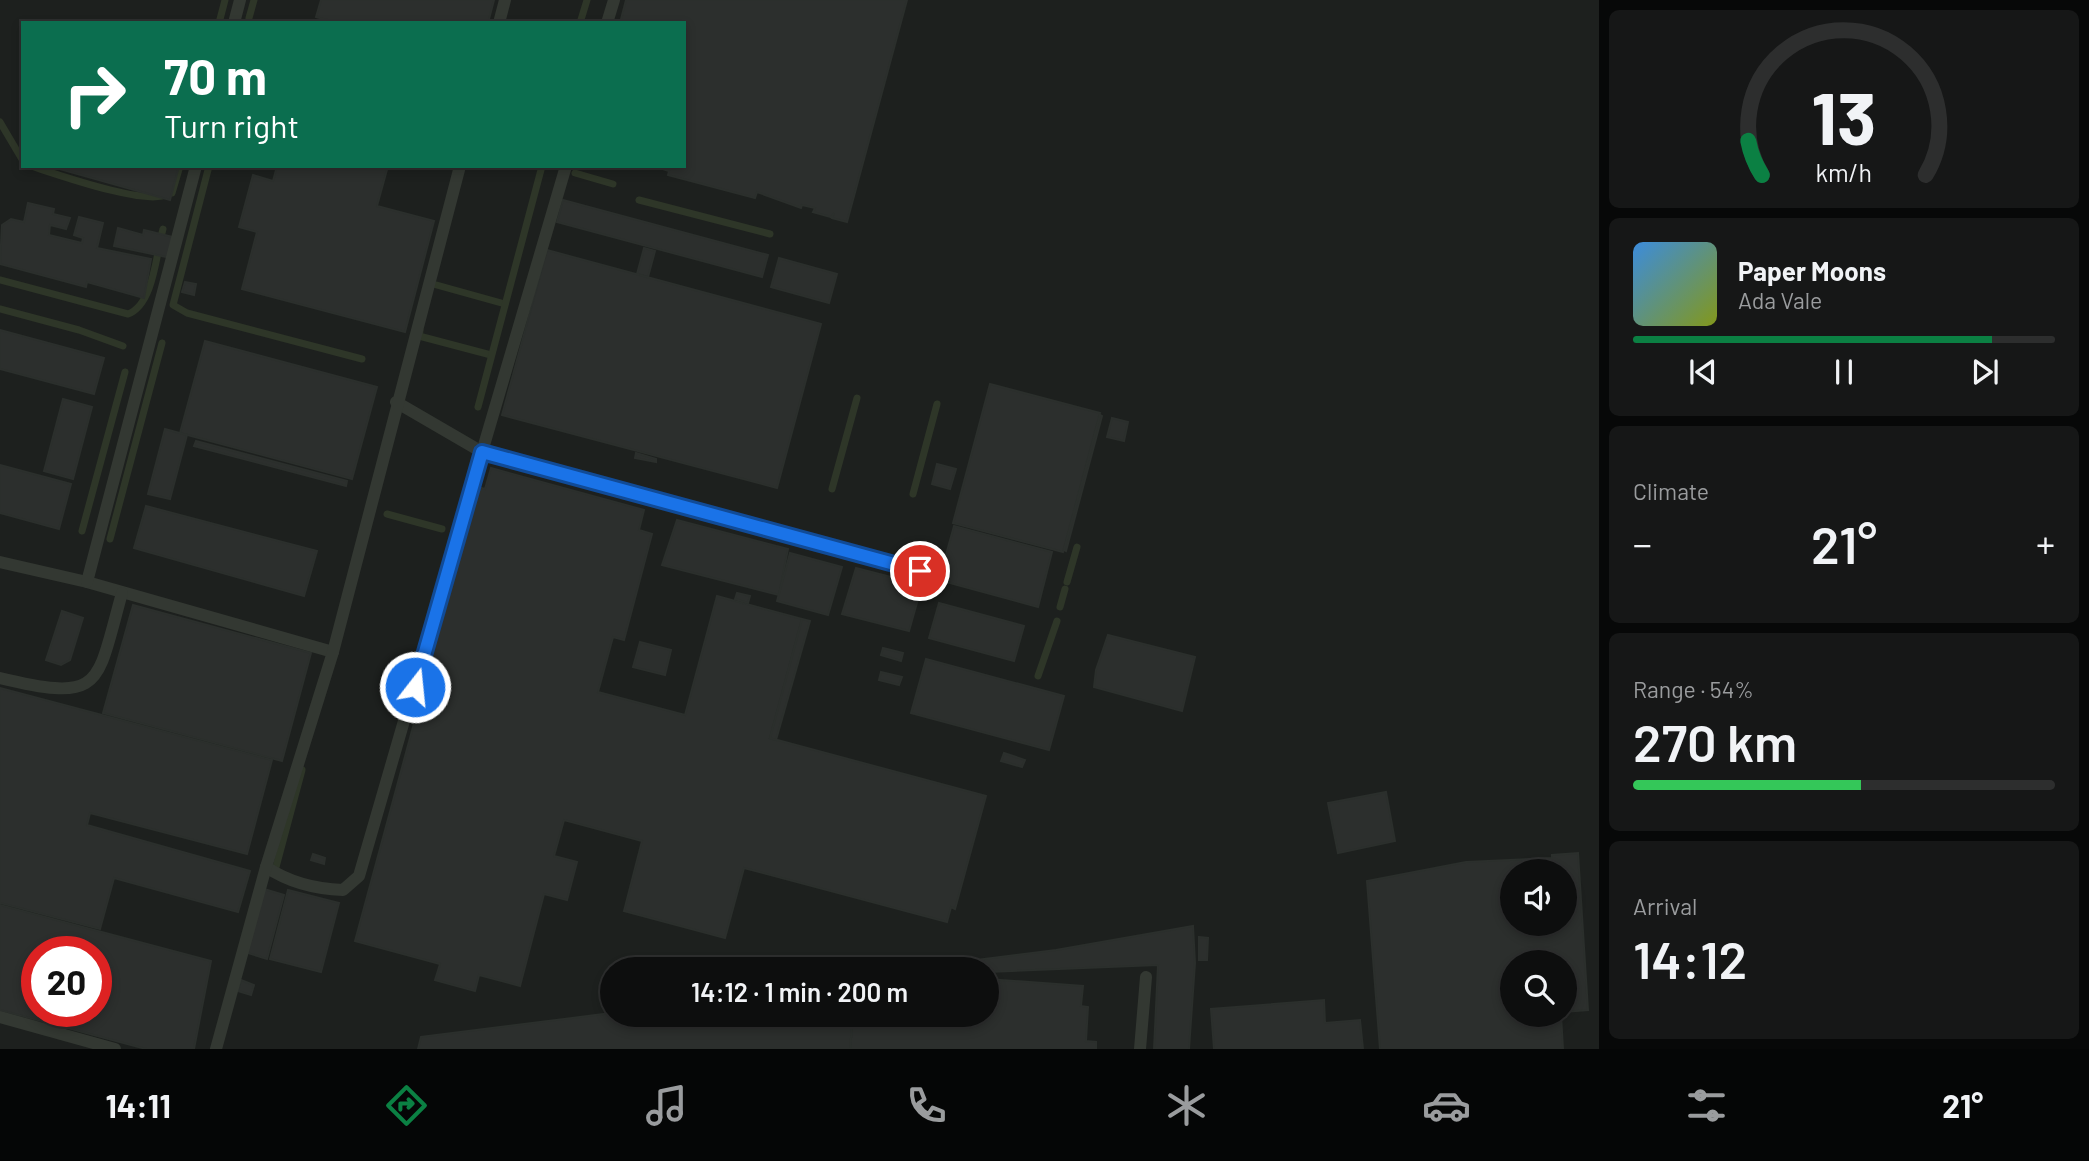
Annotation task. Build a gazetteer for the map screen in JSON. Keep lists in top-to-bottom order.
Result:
{
  "page": {
    "turn": ["70 m", "Turn right"],
    "song": ["Paper Moons", "Ada Vale"],
    "tile": [
      "Climate",
      ["Range · 54%", "270 km"],
      ["Arrival", "14:12"]
    ],
    "heat": ["−", "21°", "+"],
    "limit": "20",
    "trip": "14:12 · 1 min · 200 m",
    "tabs": ["14:11", "21°"],
    "gauge": ["13", "km/h"]
  }
}
